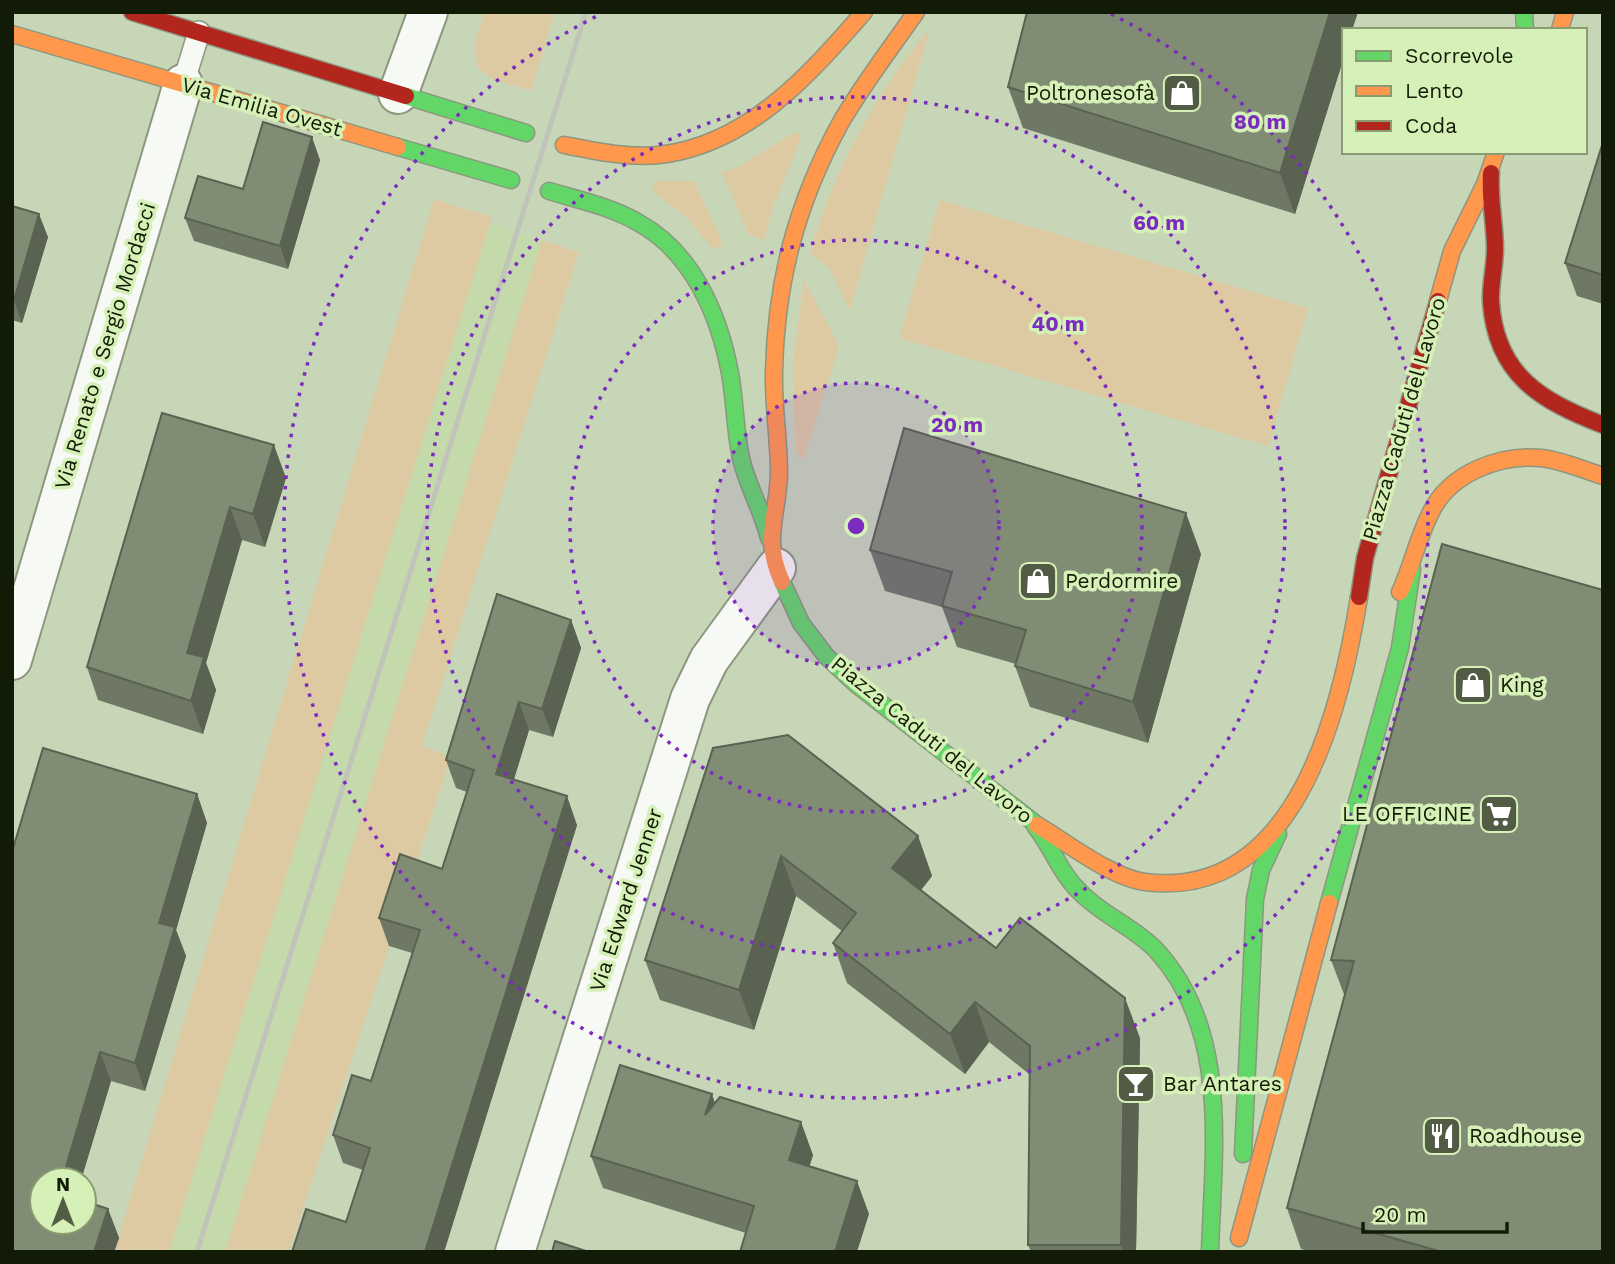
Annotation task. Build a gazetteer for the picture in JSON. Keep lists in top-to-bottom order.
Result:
{
  "streets": {
    "main road": ["Via Emilia Ovest", "Piazza Caduti del Lavoro"],
    "street": ["Via Renato e Sergio Mordacci", "Via Edward Jenner"]
  },
  "crossings": [
    ["Via Emilia Ovest", "Via Renato e Sergio Mordacci"],
    ["Piazza Caduti del Lavoro", "Via Edward Jenner"]
  ],
  "places": {
    "shop": ["Poltronesofà", "Perdormire", "King"],
    "supermarket": ["LE OFFICINE"],
    "bar": ["Bar Antares"],
    "restaurant": ["Roadhouse"]
  },
  "legend": ["Scorrevole", "Lento", "Coda"],
  "scale_bar": "20 m",
  "north": "top",
  "rings": [
    "80 m",
    "60 m",
    "40 m",
    "20 m"
  ]
}
